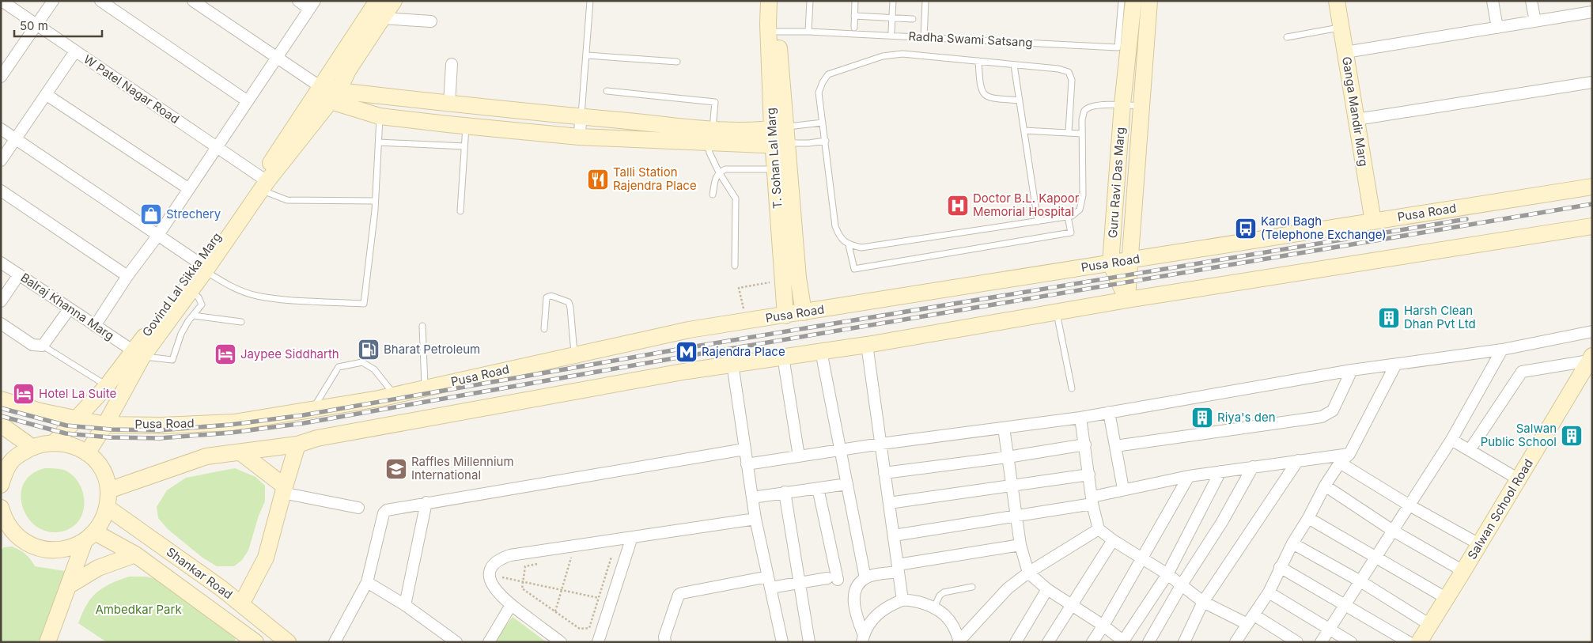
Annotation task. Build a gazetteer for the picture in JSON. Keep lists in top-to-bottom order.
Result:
{
  "streets": {
    "main road": [
      "Ganga Mandir Marg",
      "T. Sohan Lal Marg",
      "Guru Ravi Das Marg",
      "Pusa Road",
      "Govind Lal Sikka Marg",
      "Salwan School Road",
      "Shankar Road"
    ],
    "street": ["W Patel Nagar Road", "Balraj Khanna Marg"],
    "lane": ["Radha Swami Satsang"]
  },
  "crossings": [
    ["Radha Swami Satsang", "T. Sohan Lal Marg"],
    ["Radha Swami Satsang", "Guru Ravi Das Marg"],
    ["W Patel Nagar Road", "Govind Lal Sikka Marg"],
    ["Ganga Mandir Marg", "Pusa Road"],
    ["T. Sohan Lal Marg", "Pusa Road"],
    ["Guru Ravi Das Marg", "Pusa Road"],
    ["Pusa Road", "Govind Lal Sikka Marg"],
    ["Govind Lal Sikka Marg", "Balraj Khanna Marg"]
  ],
  "parks": ["Ambedkar Park"],
  "places": {
    "restaurant": ["Talli Station Rajendra Place"],
    "hospital": ["Doctor B.L. Kapoor Memorial Hospital"],
    "shop": ["Strechery"],
    "bus stop": ["Karol Bagh (Telephone Exchange)"],
    "building": ["Harsh Clean Dhan Pvt Ltd", "Riya's den", "Salwan Public School"],
    "fuel station": ["Bharat Petroleum"],
    "metro station": ["Rajendra Place"],
    "hotel": ["Jaypee Siddharth", "Hotel La Suite"],
    "school or university": ["Raffles Millennium International"]
  },
  "scale_bar": "50 m"
}
